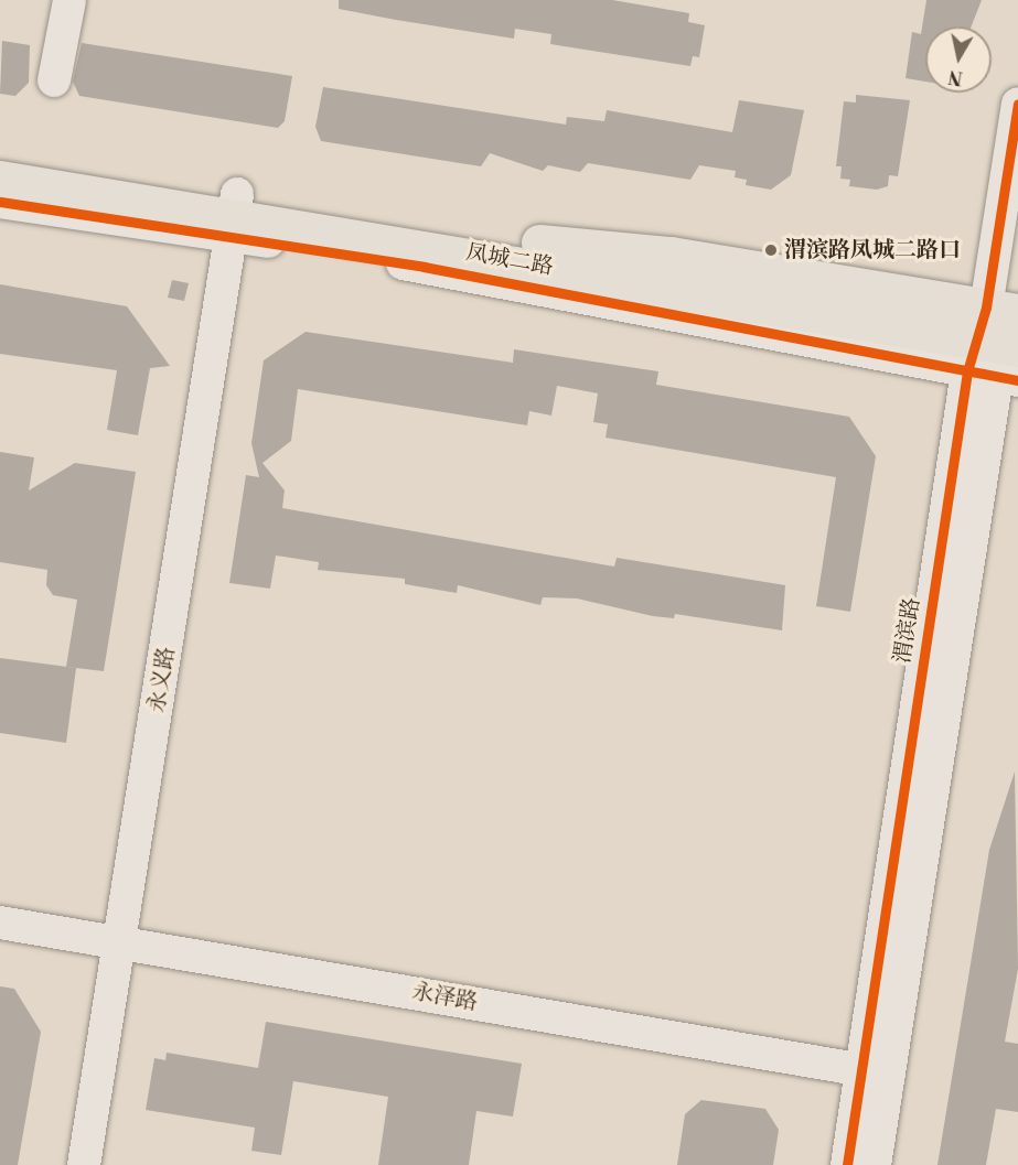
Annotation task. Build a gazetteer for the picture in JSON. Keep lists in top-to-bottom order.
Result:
{
  "streets": {
    "main road": ["凤城二路"],
    "street": ["渭滨路", "永义路", "永泽路"]
  },
  "crossings": [
    ["凤城二路", "渭滨路"],
    ["凤城二路", "永义路"],
    ["渭滨路", "永泽路"],
    ["永义路", "永泽路"]
  ],
  "places": ["渭滨路凤城二路口"],
  "north": "bottom"
}
